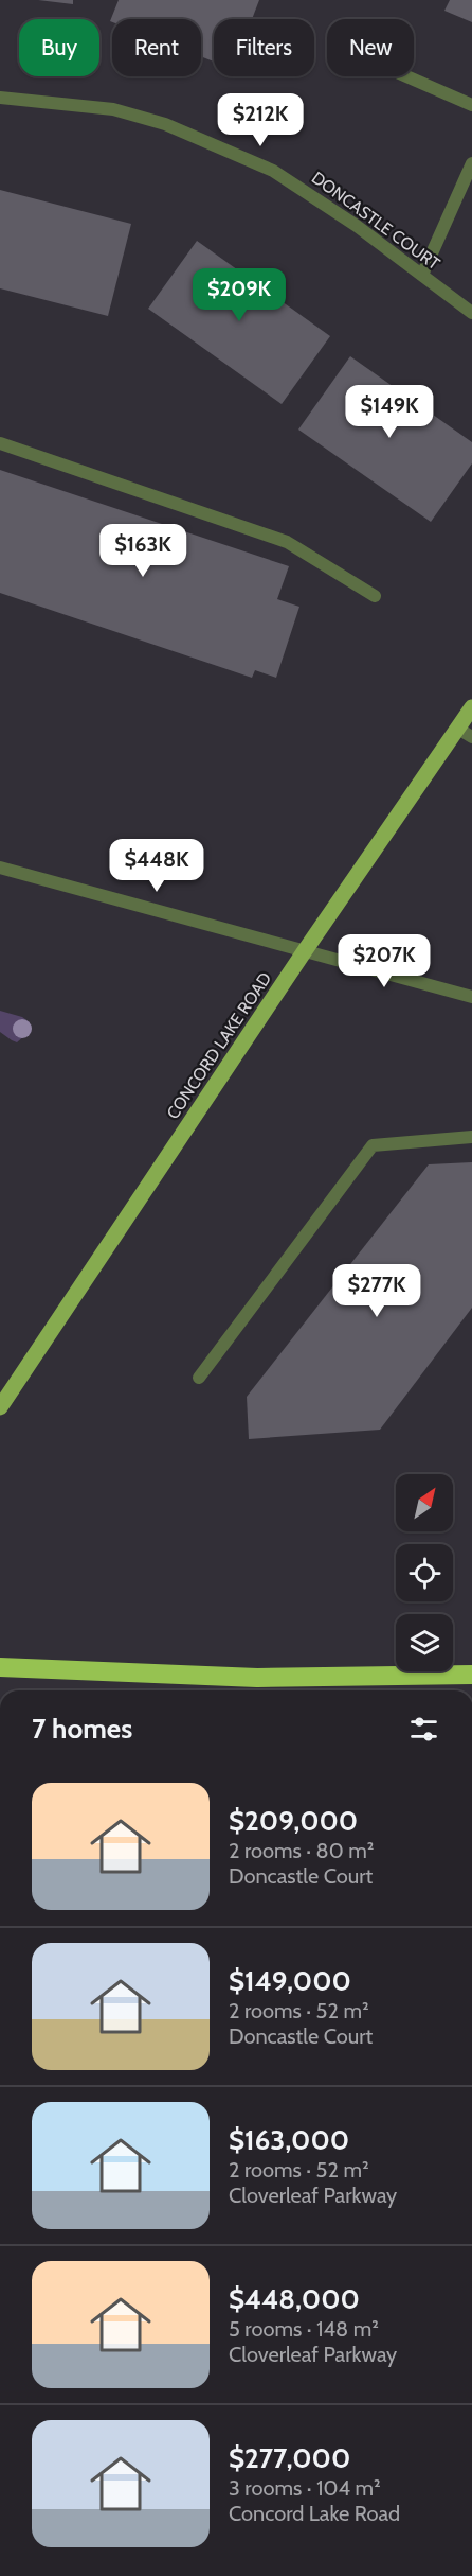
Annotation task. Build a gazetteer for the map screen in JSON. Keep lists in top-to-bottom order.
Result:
{
  "streets": {
    "main road": ["CONCORD LAKE ROAD"],
    "street": ["DONCASTLE COURT"]
  },
  "north": "top right",
  "page": {
    "chip": [
      "Buy",
      "Rent",
      "Filters",
      "New"
    ],
    "price": [
      "$212K",
      "$209K",
      "$149K",
      "$163K",
      "$448K",
      "$207K",
      "$277K"
    ],
    "heading": "7 homes",
    "list": [
      {
        "name": "$209,000",
        "note": "2 rooms · 80 m² · Doncastle Court"
      },
      {
        "name": "$149,000",
        "note": "2 rooms · 52 m² · Doncastle Court"
      },
      {
        "name": "$163,000",
        "note": "2 rooms · 52 m² · Cloverleaf Parkway"
      },
      {
        "name": "$448,000",
        "note": "5 rooms · 148 m² · Cloverleaf Parkway"
      },
      {
        "name": "$277,000",
        "note": "3 rooms · 104 m² · Concord Lake Road"
      }
    ]
  }
}
